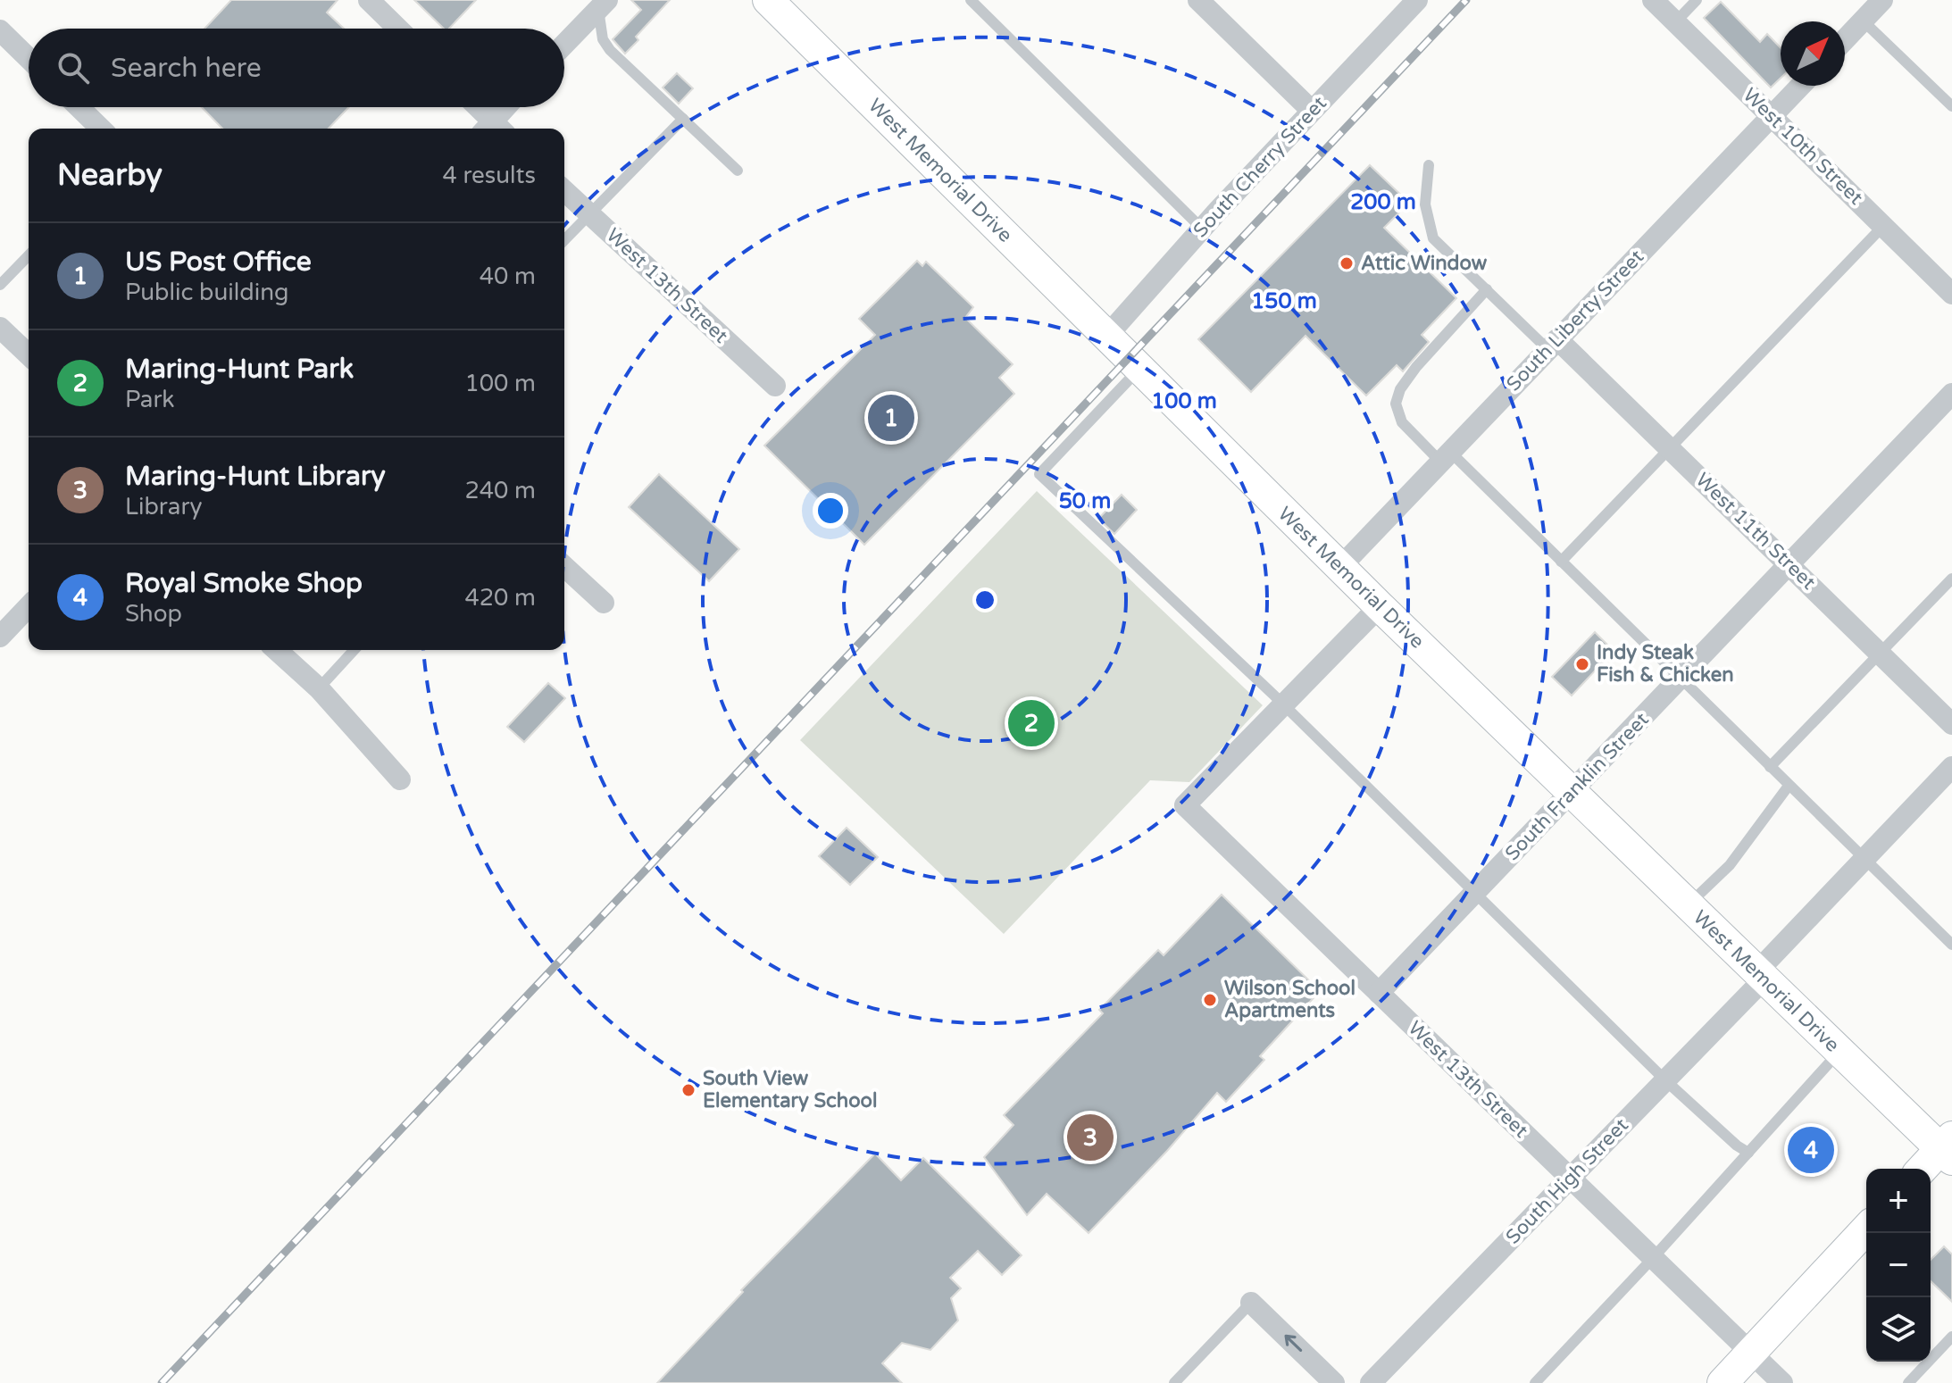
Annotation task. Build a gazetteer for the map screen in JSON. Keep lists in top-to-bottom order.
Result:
{
  "streets": {
    "main road": ["West Memorial Drive"],
    "street": [
      "West 10th Street",
      "South Cherry Street",
      "West 13th Street",
      "South Liberty Street",
      "West 11th Street",
      "South Franklin Street",
      "South High Street"
    ]
  },
  "crossings": [
    ["West 10th Street", "South Liberty Street"],
    ["South Cherry Street", "West Memorial Drive"],
    ["West Memorial Drive", "South Liberty Street"],
    ["West Memorial Drive", "South Franklin Street"],
    ["West Memorial Drive", "South High Street"],
    ["West 13th Street", "South Franklin Street"],
    ["West 13th Street", "South High Street"],
    ["South Liberty Street", "West 11th Street"],
    ["West 11th Street", "South Franklin Street"]
  ],
  "places": [
    "Attic Window",
    "Indy Steak Fish & Chicken",
    "Wilson School Apartments",
    "South View Elementary School"
  ],
  "north": "top right",
  "page": {
    "search": "Search here",
    "heading": ["Nearby", "4 results"],
    "list": [
      {
        "mark": "1",
        "name": "US Post Office",
        "note": "Public building",
        "value": "40 m"
      },
      {
        "mark": "2",
        "name": "Maring-Hunt Park",
        "note": "Park",
        "value": "100 m"
      },
      {
        "mark": "3",
        "name": "Maring-Hunt Library",
        "note": "Library",
        "value": "240 m"
      },
      {
        "mark": "4",
        "name": "Royal Smoke Shop",
        "note": "Shop",
        "value": "420 m"
      }
    ],
    "pins": [
      "1",
      "2",
      "3",
      "4"
    ],
    "map_buttons": ["+", "−"]
  },
  "rings": [
    "200 m",
    "150 m",
    "100 m",
    "50 m"
  ]
}
